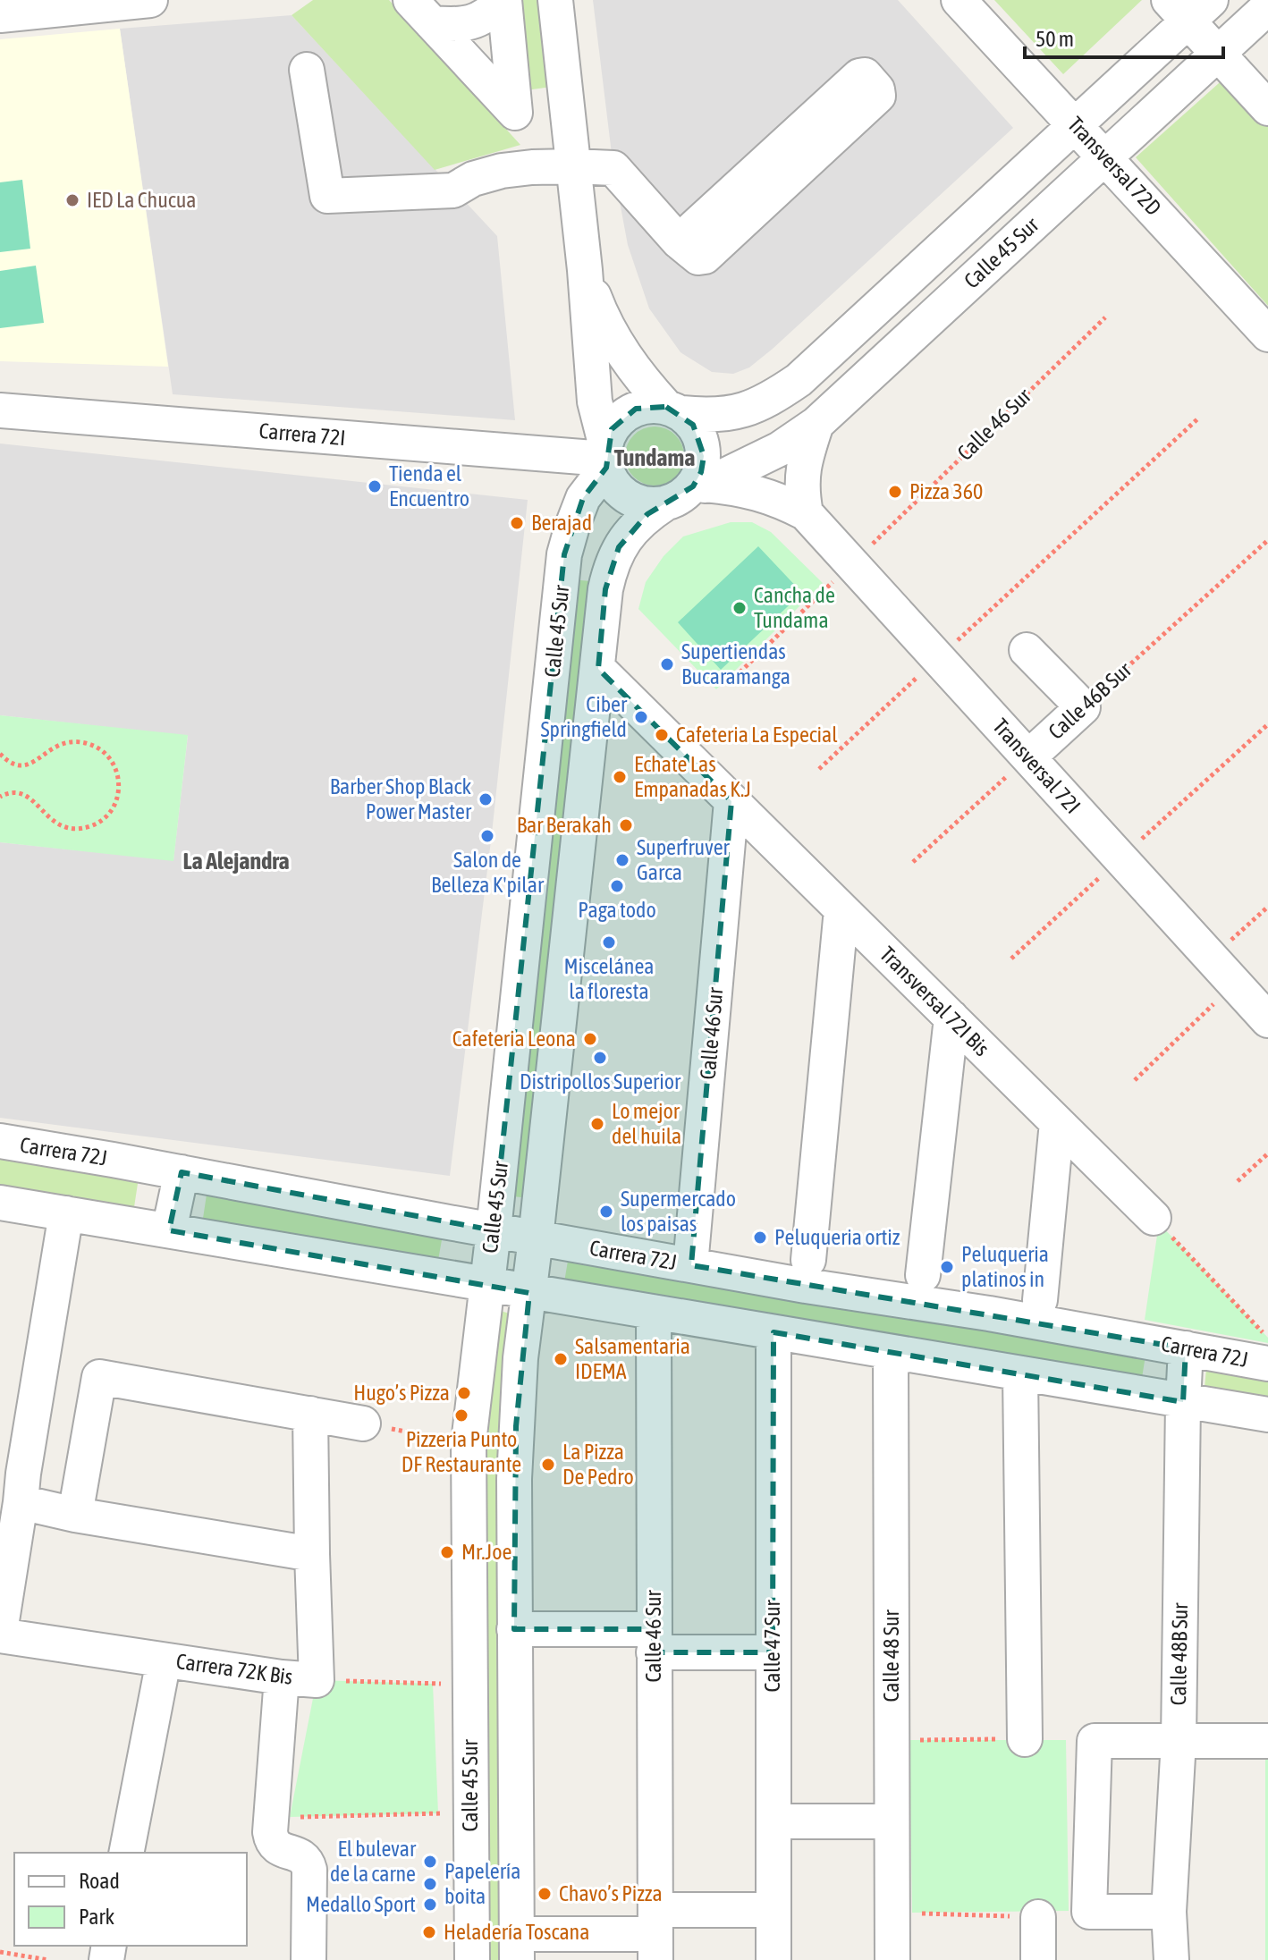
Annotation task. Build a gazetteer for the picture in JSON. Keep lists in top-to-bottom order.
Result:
{
  "streets": {
    "street": [
      "Transversal 72D",
      "Calle 45 Sur",
      "Calle 46 Sur",
      "Carrera 72I",
      "Calle 46B Sur",
      "Transversal 72I",
      "Transversal 72I Bis",
      "Carrera 72J",
      "Calle 47 Sur",
      "Calle 48B Sur",
      "Calle 48 Sur",
      "Carrera 72K Bis"
    ]
  },
  "crossings": [
    ["Transversal 72D", "Calle 45 Sur"],
    ["Calle 45 Sur", "Carrera 72I"],
    ["Calle 45 Sur", "Transversal 72I"],
    ["Calle 45 Sur", "Transversal 72I Bis"],
    ["Calle 45 Sur", "Carrera 72J"],
    ["Calle 45 Sur", "Carrera 72K Bis"],
    ["Calle 46 Sur", "Transversal 72I"],
    ["Calle 46 Sur", "Transversal 72I Bis"],
    ["Calle 46 Sur", "Carrera 72J"],
    ["Carrera 72I", "Transversal 72I"],
    ["Calle 46B Sur", "Transversal 72I"],
    ["Carrera 72J", "Calle 48B Sur"]
  ],
  "districts": ["Tundama", "La Alejandra"],
  "places": [
    "IED La Chucua",
    "Tienda el Encuentro",
    "Pizza 360",
    "Berajad",
    "Cancha de Tundama",
    "Supertiendas Bucaramanga",
    "Ciber Springfield",
    "Cafeteria La Especial",
    "Echate Las Empanadas K.J",
    "Barber Shop Black Power Master",
    "Bar Berakah",
    "Salon de Belleza K'pilar",
    "Superfruver Garca",
    "Paga todo",
    "Miscelánea la floresta",
    "Cafeteria Leona",
    "Distripollos Superior",
    "Lo mejor del huila",
    "Supermercado los paisas",
    "Peluqueria ortiz",
    "Peluqueria platinos in",
    "Salsamentaria IDEMA",
    "Hugo’s Pizza",
    "Pizzeria Punto DF Restaurante",
    "La Pizza De Pedro",
    "Mr.Joe",
    "El bulevar de la carne",
    "Papelería boita",
    "Chavo’s Pizza",
    "Medallo Sport",
    "Heladería Toscana"
  ],
  "legend": ["Road", "Park"],
  "scale_bar": "50 m"
}
